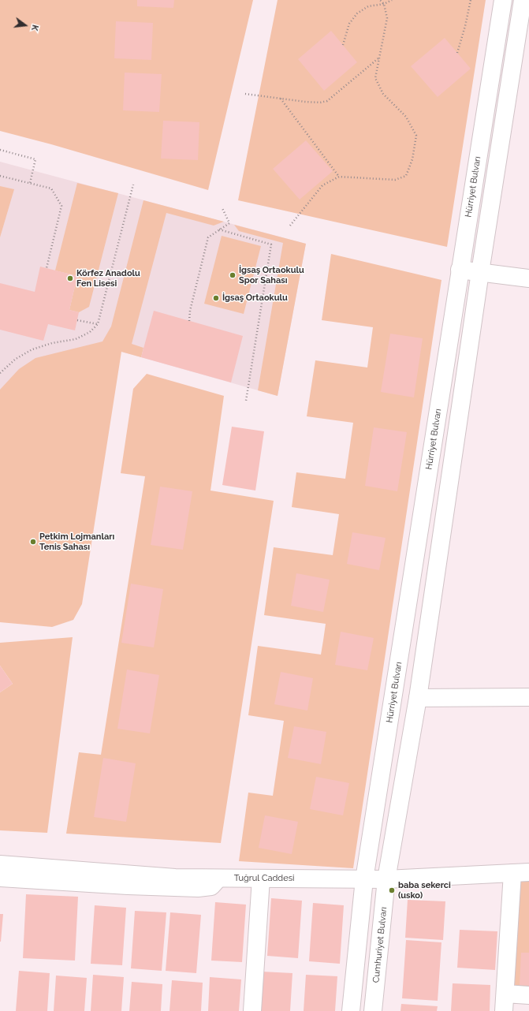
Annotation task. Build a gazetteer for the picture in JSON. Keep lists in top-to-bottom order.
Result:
{
  "streets": {
    "main road": ["Hürriyet Bulvarı", "Tuğrul Caddesi", "Cumhuriyet Bulvarı"]
  },
  "crossings": [
    ["Hürriyet Bulvarı", "Tuğrul Caddesi"],
    ["Tuğrul Caddesi", "Cumhuriyet Bulvarı"]
  ],
  "places": [
    "İgsaş Ortaokulu Spor Sahası",
    "Körfez Anadolu Fen Lisesi",
    "İgsaş Ortaokulu",
    "Petkim Lojmanları Tenis Sahası",
    "baba sekerci (usko)"
  ],
  "north": "right"
}
